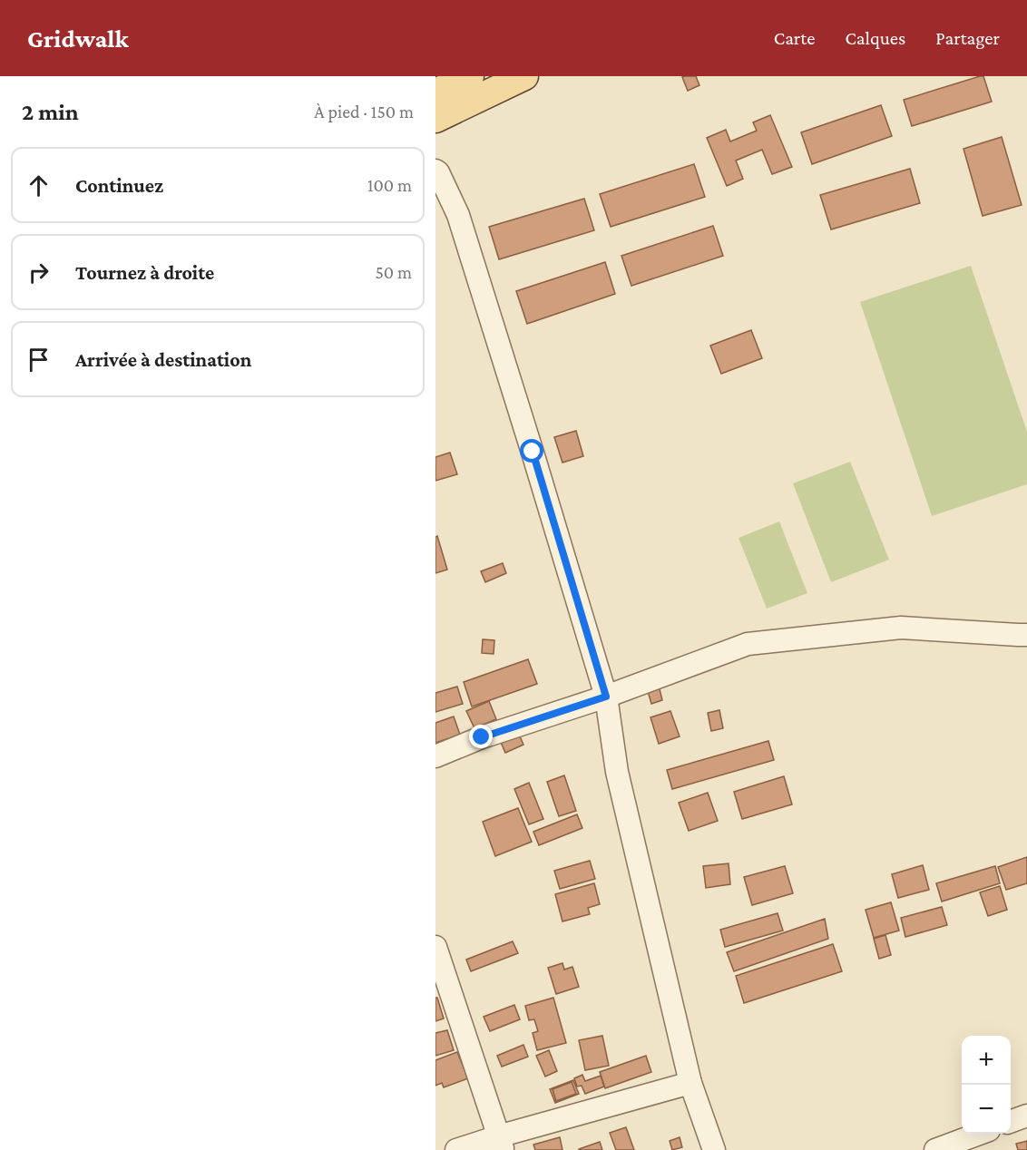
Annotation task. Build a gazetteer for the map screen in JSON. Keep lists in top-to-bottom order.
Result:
{
  "page": {
    "header": "Gridwalk",
    "nav": ["Carte", "Calques", "Partager"],
    "heading": ["2 min", "À pied · 150 m"],
    "list": [
      ["Continuez", "100 m"],
      ["Tournez à droite", "50 m"],
      "Arrivée à destination"
    ],
    "map_buttons": ["+", "−"]
  }
}
